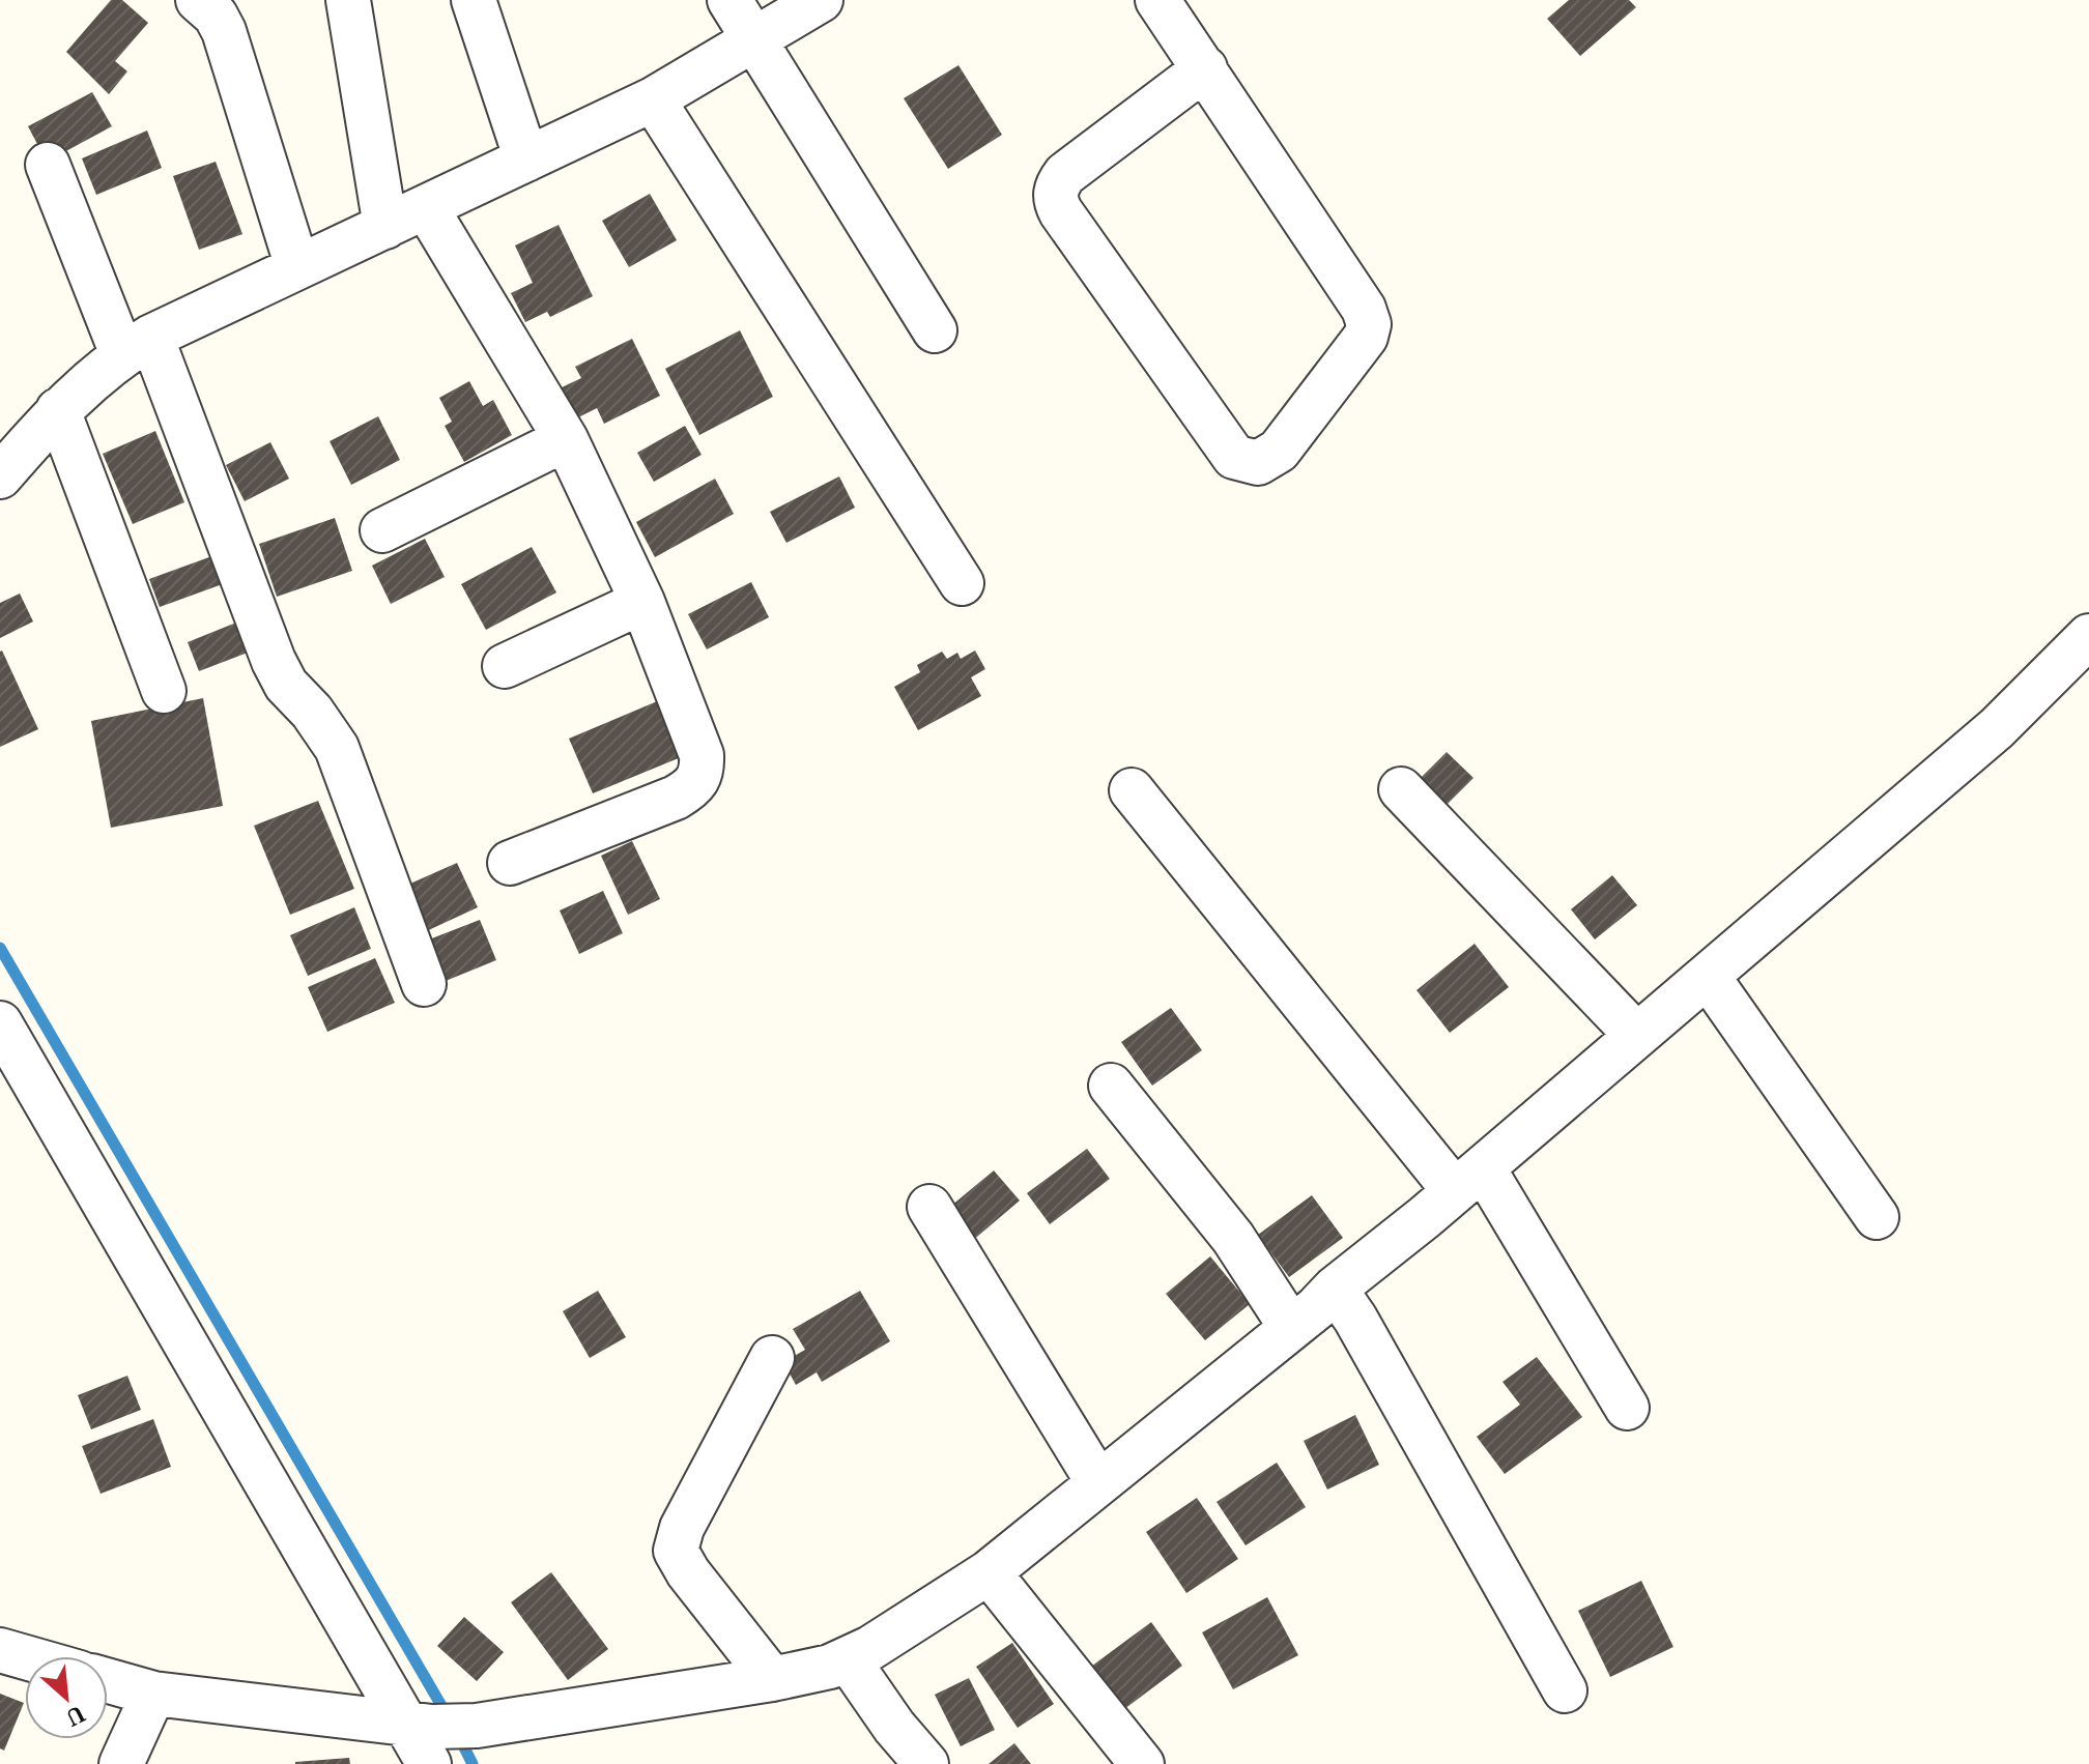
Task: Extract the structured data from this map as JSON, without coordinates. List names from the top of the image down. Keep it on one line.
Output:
{"north":"bottom right"}
